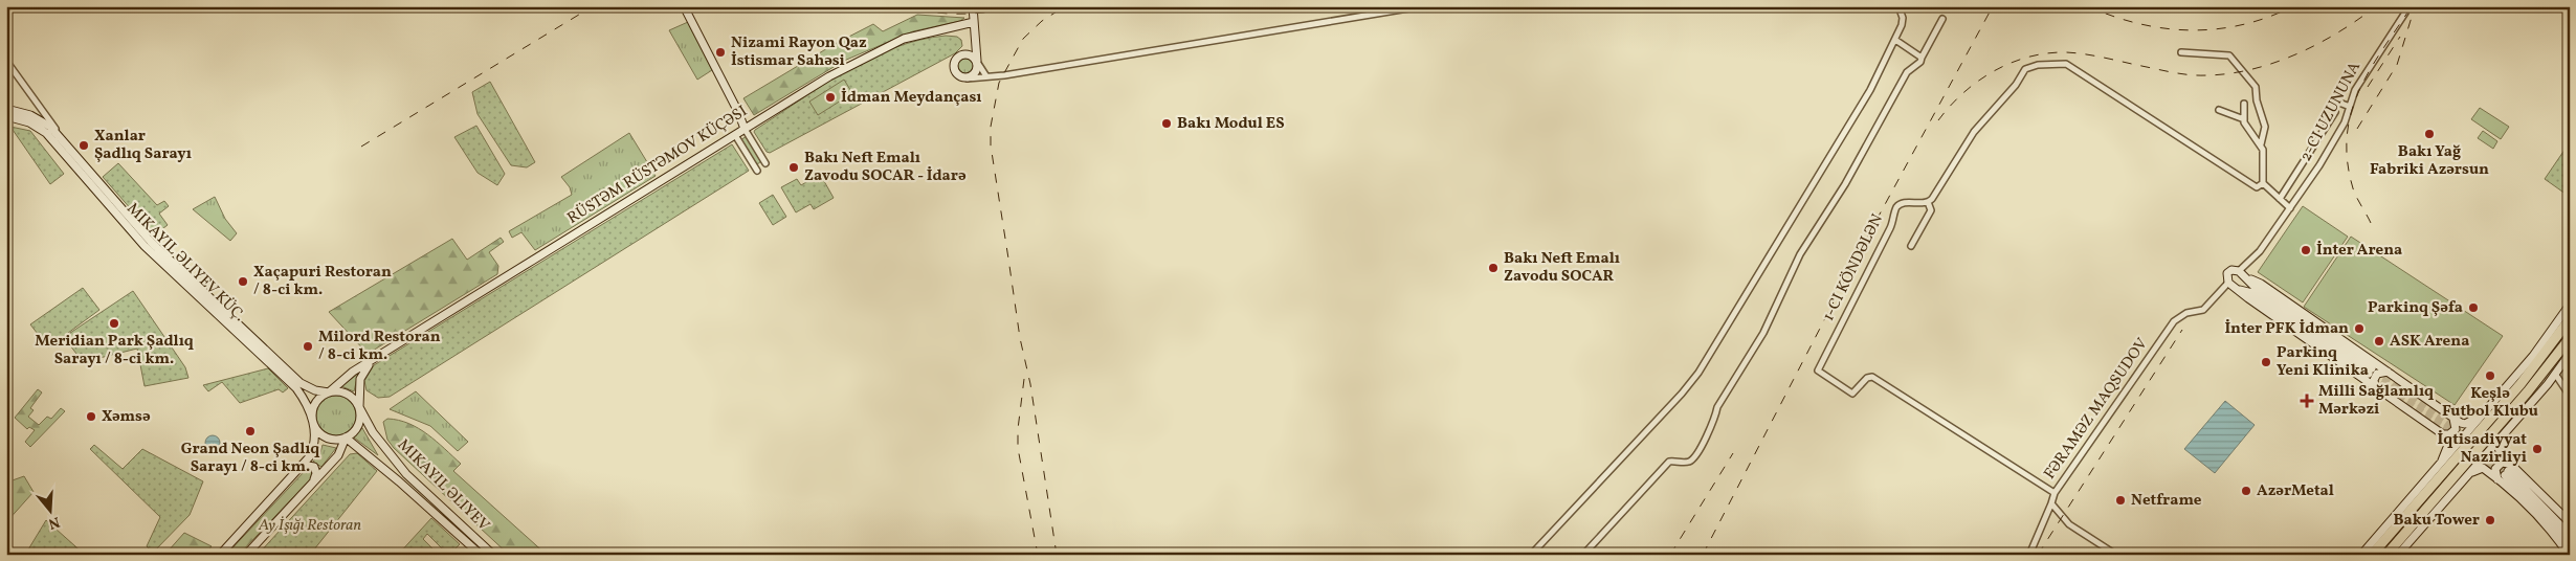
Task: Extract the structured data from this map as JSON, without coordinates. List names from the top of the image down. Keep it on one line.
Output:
{"streets":{"main road":["RÜSTƏM RÜSTƏMOV KÜÇƏSI"],"street":["2-CI UZUNUNA","1-CI KÖNDƏLƏN","FƏRAMƏZ MAQSUDOV"]},"crossings":[["1-CI KÖNDƏLƏN","FƏRAMƏZ MAQSUDOV"]],"parks":["Ay İşığı Restoran"],"places":{"other":["Nizami Rayon Qaz İstismar Sahəsi","İdman Meydançası","Bakı Modul ES","Bakı Yağ Fabriki Azərsun","Xanlar Şadlıq Sarayı","Bakı Neft Emalı Zavodu SOCAR - İdarə","İnter Arena","Bakı Neft Emalı Zavodu SOCAR","Xaçapuri Restoran / 8-ci km.","Parkinq Şəfa","Meridian Park Şadlıq Sarayı / 8-ci km.","İnter PFK İdman","ASK Arena","Milord Restoran / 8-ci km.","Parkinq Yeni Klinika","Keşlə Futbol Klubu","Xəmsə","Grand Neon Şadlıq Sarayı / 8-ci km.","İqtisadiyyat Nazirliyi","AzərMetal","Netframe","Baku Tower"],"health":["Milli Sağlamlıq Mərkəzi"]},"north":"bottom"}
